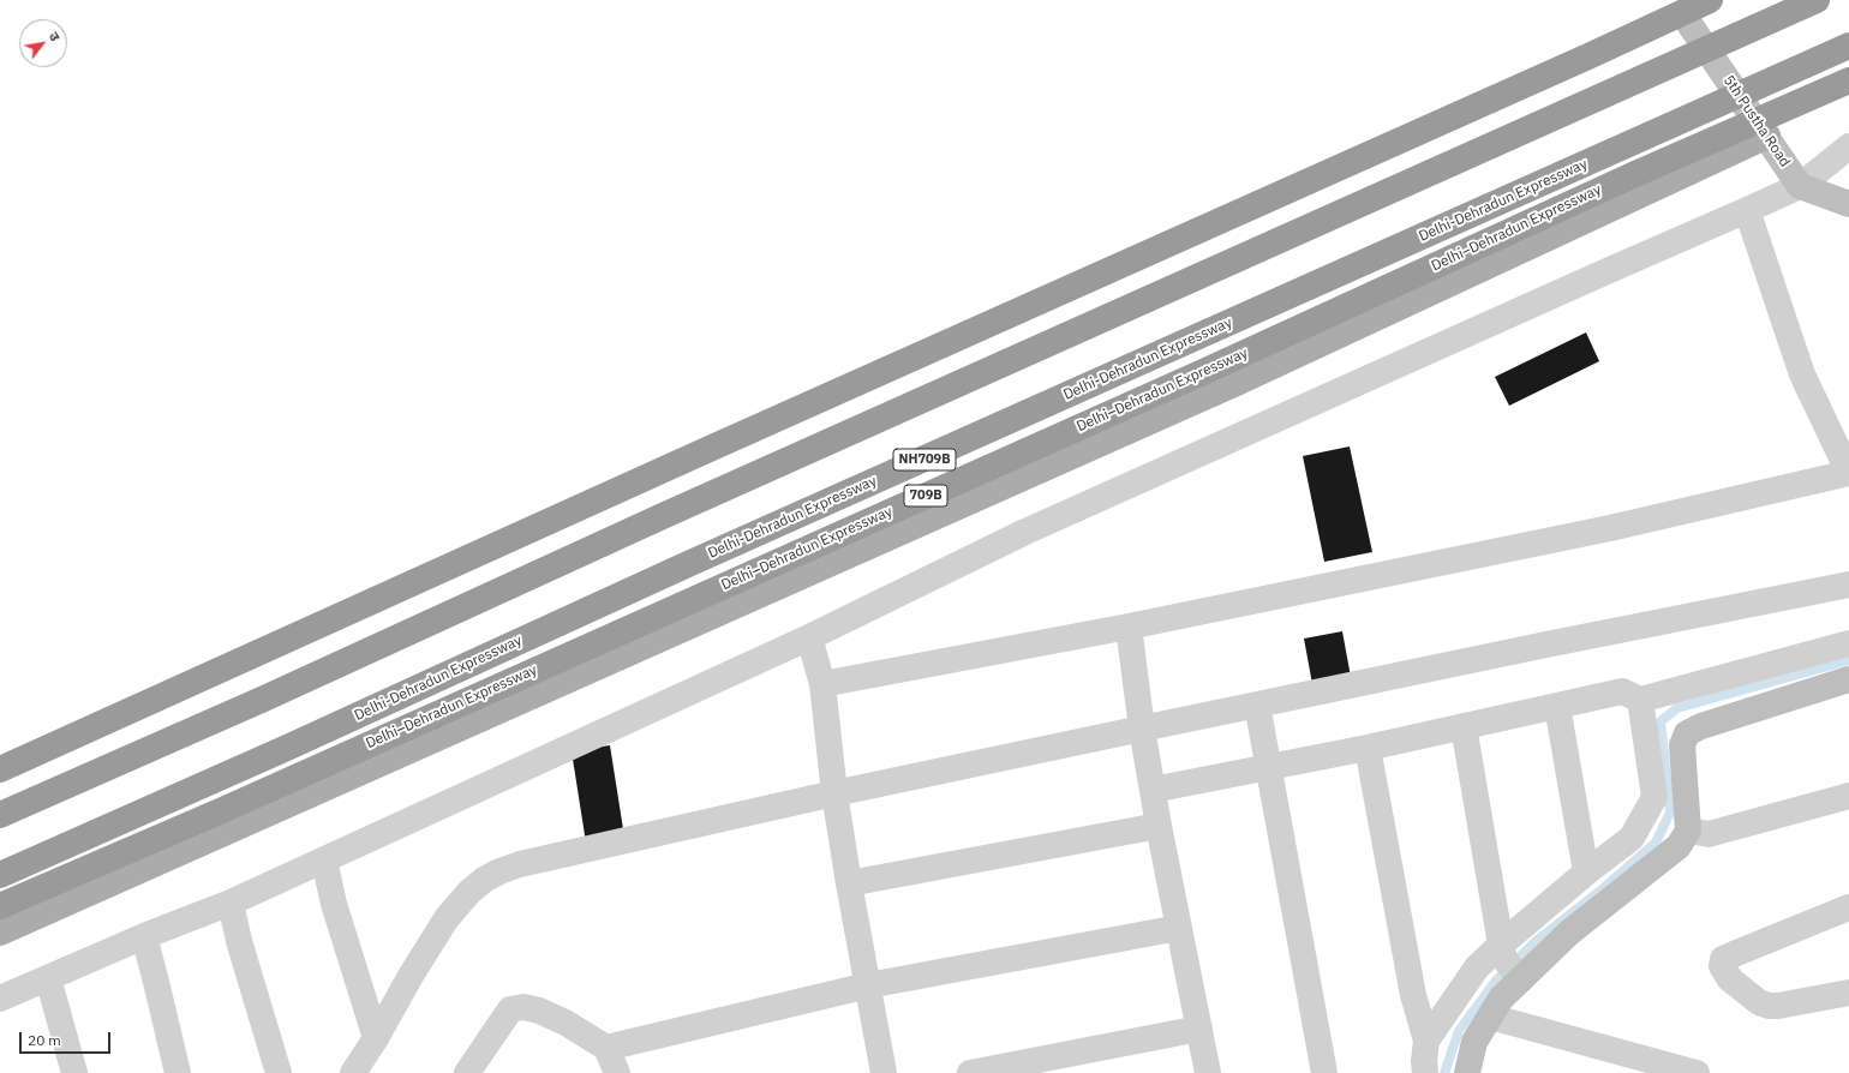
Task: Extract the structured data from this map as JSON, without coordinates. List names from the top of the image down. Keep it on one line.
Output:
{"streets":{"highway":["Delhi-Dehradun Expressway","Delhi–Dehradun Expressway","NH709B","709B"],"street":["5th Pustha Road"]},"crossings":[["5th Pustha Road","Delhi–Dehradun Expressway"]],"scale_bar":"20 m","north":"top right"}
